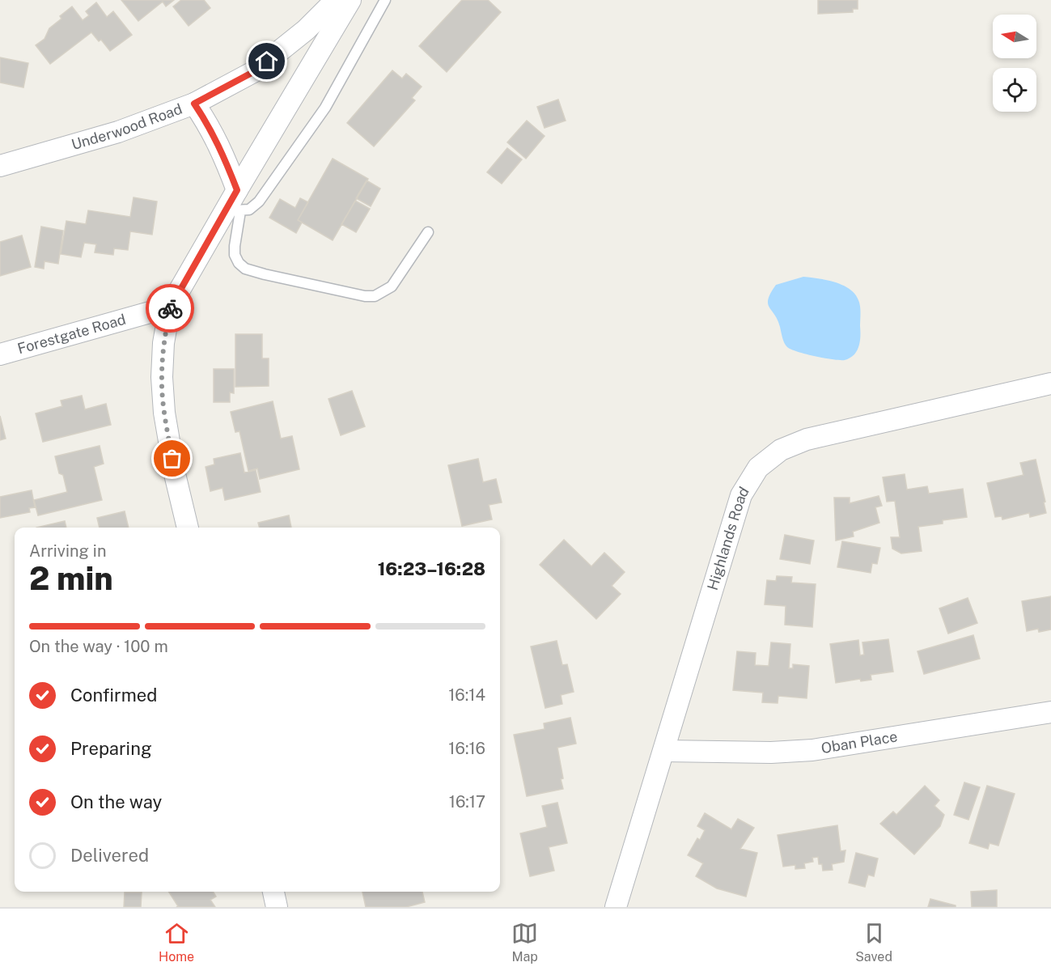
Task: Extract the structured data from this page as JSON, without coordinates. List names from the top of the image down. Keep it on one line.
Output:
{"streets":{"street":["Underwood Road","Forestgate Road","Highlands Road","Oban Place"]},"crossings":[["Highlands Road","Oban Place"]],"north":"left","page":{"heading":["2 min","Arriving in","16:23–16:28"],"bar":"On the way · 100 m","list":[["Confirmed","16:14"],["Preparing","16:16"],["On the way","16:17"],"Delivered"],"tabs":["Home","Map","Saved"]}}
